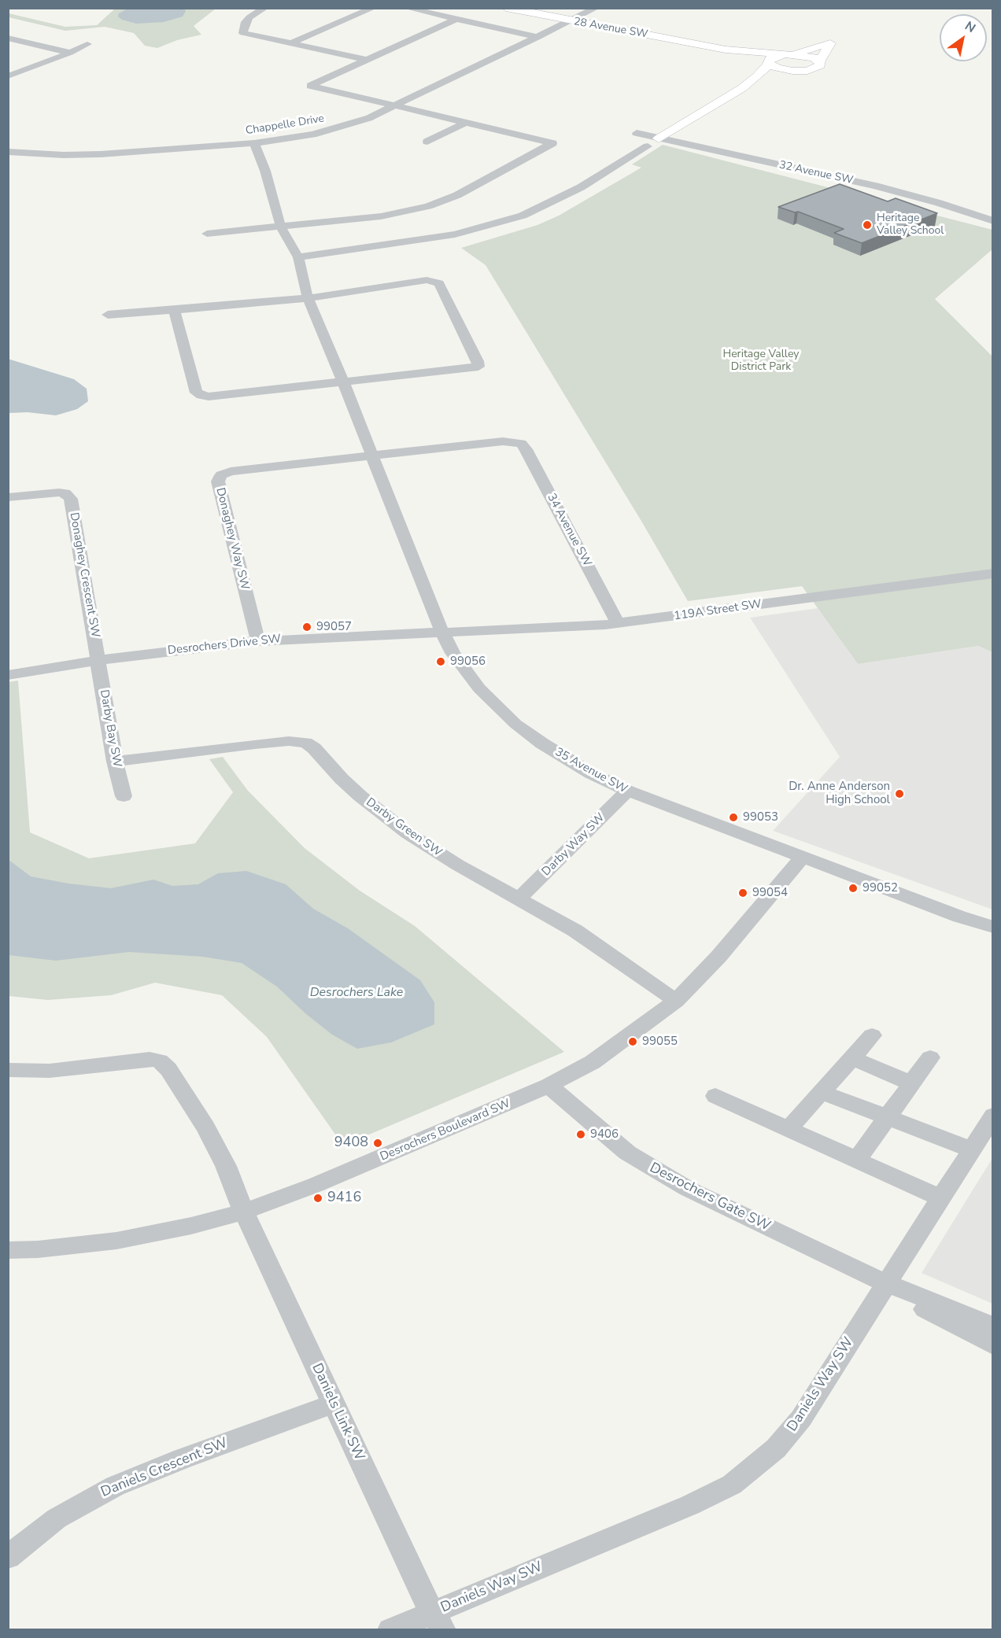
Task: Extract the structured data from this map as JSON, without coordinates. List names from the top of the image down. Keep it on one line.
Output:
{"streets":{"main road":["28 Avenue SW"],"street":["Chappelle Drive","32 Avenue SW","34 Avenue SW","Donaghey Way SW","Donaghey Crescent SW","119A Street SW","Desrochers Drive SW","Darby Bay SW","35 Avenue SW","Darby Green SW","Darby Way SW","Desrochers Boulevard SW","Desrochers Gate SW","Daniels Way SW","Daniels Link SW","Daniels Crescent SW"]},"crossings":[["28 Avenue SW","Chappelle Drive"],["Chappelle Drive","35 Avenue SW"],["34 Avenue SW","Donaghey Way SW"],["34 Avenue SW","119A Street SW"],["34 Avenue SW","35 Avenue SW"],["Donaghey Way SW","Desrochers Drive SW"],["Donaghey Way SW","35 Avenue SW"],["Donaghey Crescent SW","Desrochers Drive SW"],["Donaghey Crescent SW","Darby Bay SW"],["119A Street SW","Desrochers Drive SW"],["119A Street SW","35 Avenue SW"],["Desrochers Drive SW","Darby Bay SW"],["Desrochers Drive SW","35 Avenue SW"],["Darby Bay SW","Darby Green SW"],["35 Avenue SW","Darby Way SW"],["35 Avenue SW","Desrochers Boulevard SW"],["Darby Green SW","Darby Way SW"],["Darby Green SW","Desrochers Boulevard SW"],["Desrochers Boulevard SW","Desrochers Gate SW"],["Desrochers Boulevard SW","Daniels Link SW"],["Desrochers Gate SW","Daniels Way SW"],["Daniels Way SW","Daniels Link SW"],["Daniels Link SW","Daniels Crescent SW"]],"water":["Desrochers Lake"],"parks":["Heritage Valley District Park"],"places":["Heritage Valley School","99057","99056","Dr. Anne Anderson High School","99053","99052","99054","99055","9406","9408","9416"],"north":"top right"}
